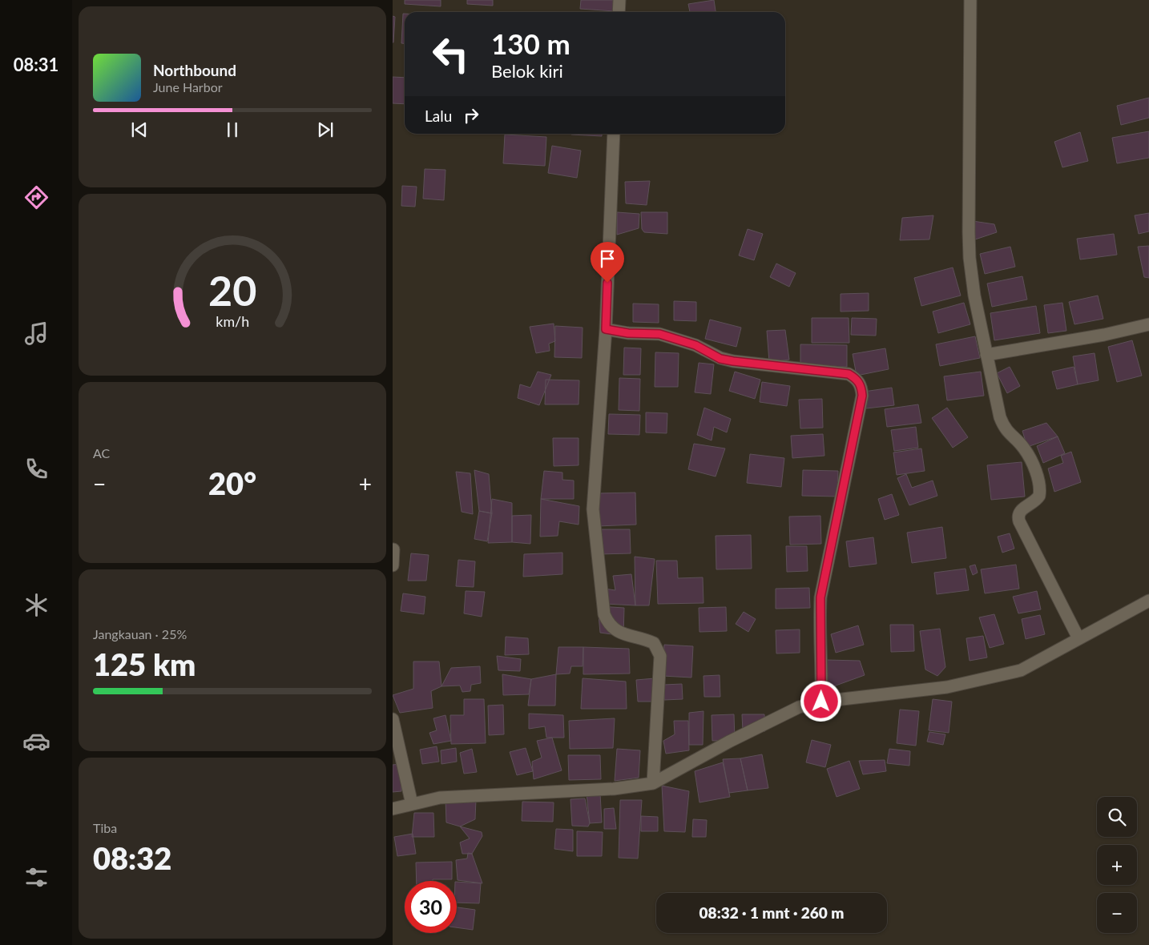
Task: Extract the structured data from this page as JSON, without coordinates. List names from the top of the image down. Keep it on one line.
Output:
{"page":{"tabs":"08:31","turn":["130 m","Belok kiri"],"song":["Northbound","June Harbor"],"then":"Lalu","tile":["AC",["Jangkauan · 25%","125 km"],["Tiba","08:32"]],"heat":["−","20°","+"],"map_buttons":["+","−"],"limit":"30","trip":"08:32 · 1 mnt · 260 m","gauge":["20","km/h"]}}
